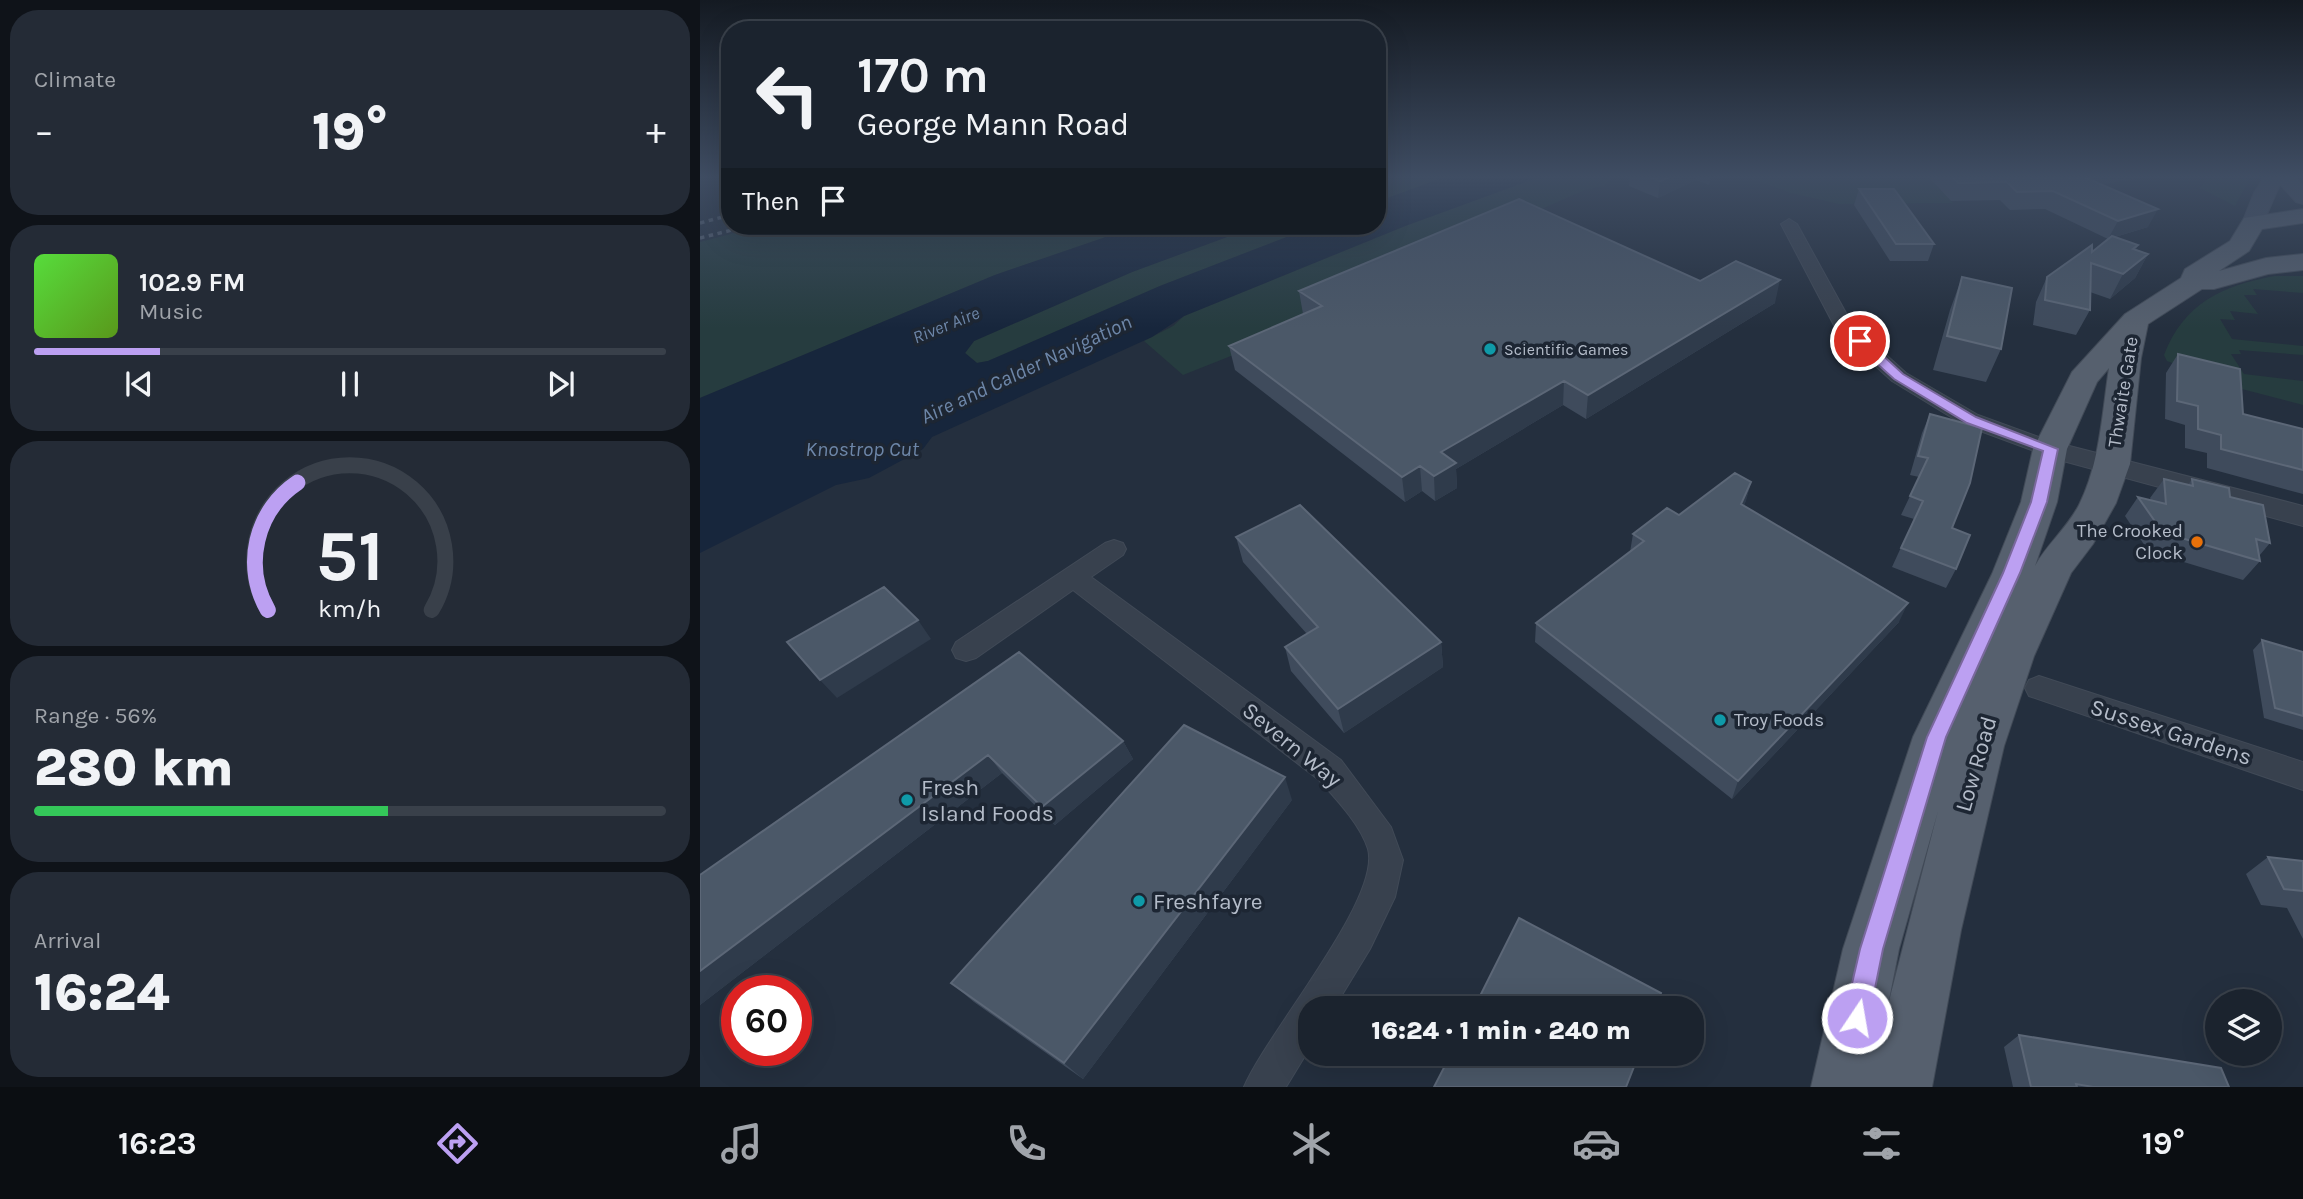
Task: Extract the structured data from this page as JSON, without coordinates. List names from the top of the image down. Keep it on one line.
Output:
{"streets":{"main road":["Thwaite Gate","Low Road"],"street":["Sussex Gardens","Severn Way"]},"crossings":[["Thwaite Gate","Low Road"]],"water":["River Aire","Aire and Calder Navigation","Knostrop Cut"],"places":["Scientific Games","The Crooked Clock","Troy Foods","Fresh Island Foods","Freshfayre"],"page":{"tile":["Climate",["Range · 56%","280 km"],["Arrival","16:24"]],"turn":["170 m","George Mann Road"],"heat":["−","19°","+"],"then":"Then","song":["102.9 FM","Music"],"limit":"60","trip":"16:24 · 1 min · 240 m","tabs":["16:23","19°"],"gauge":["51","km/h"]}}
